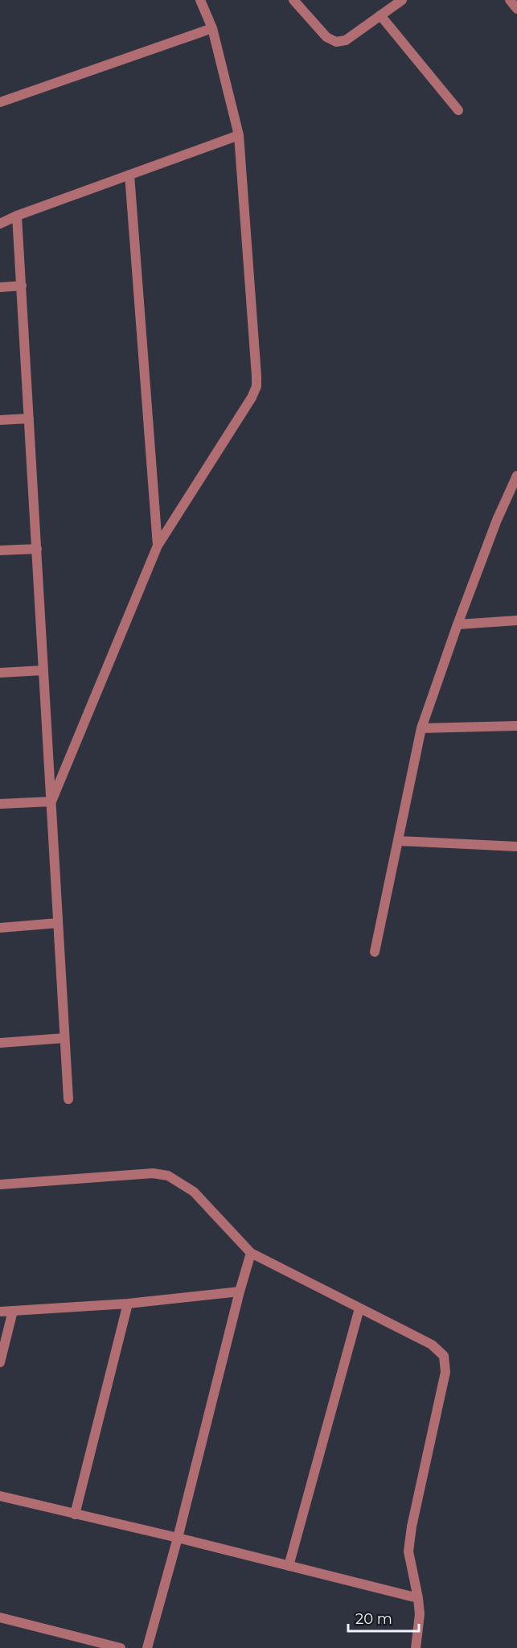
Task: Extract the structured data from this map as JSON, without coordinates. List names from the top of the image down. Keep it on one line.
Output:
{"scale_bar":"20 m"}
